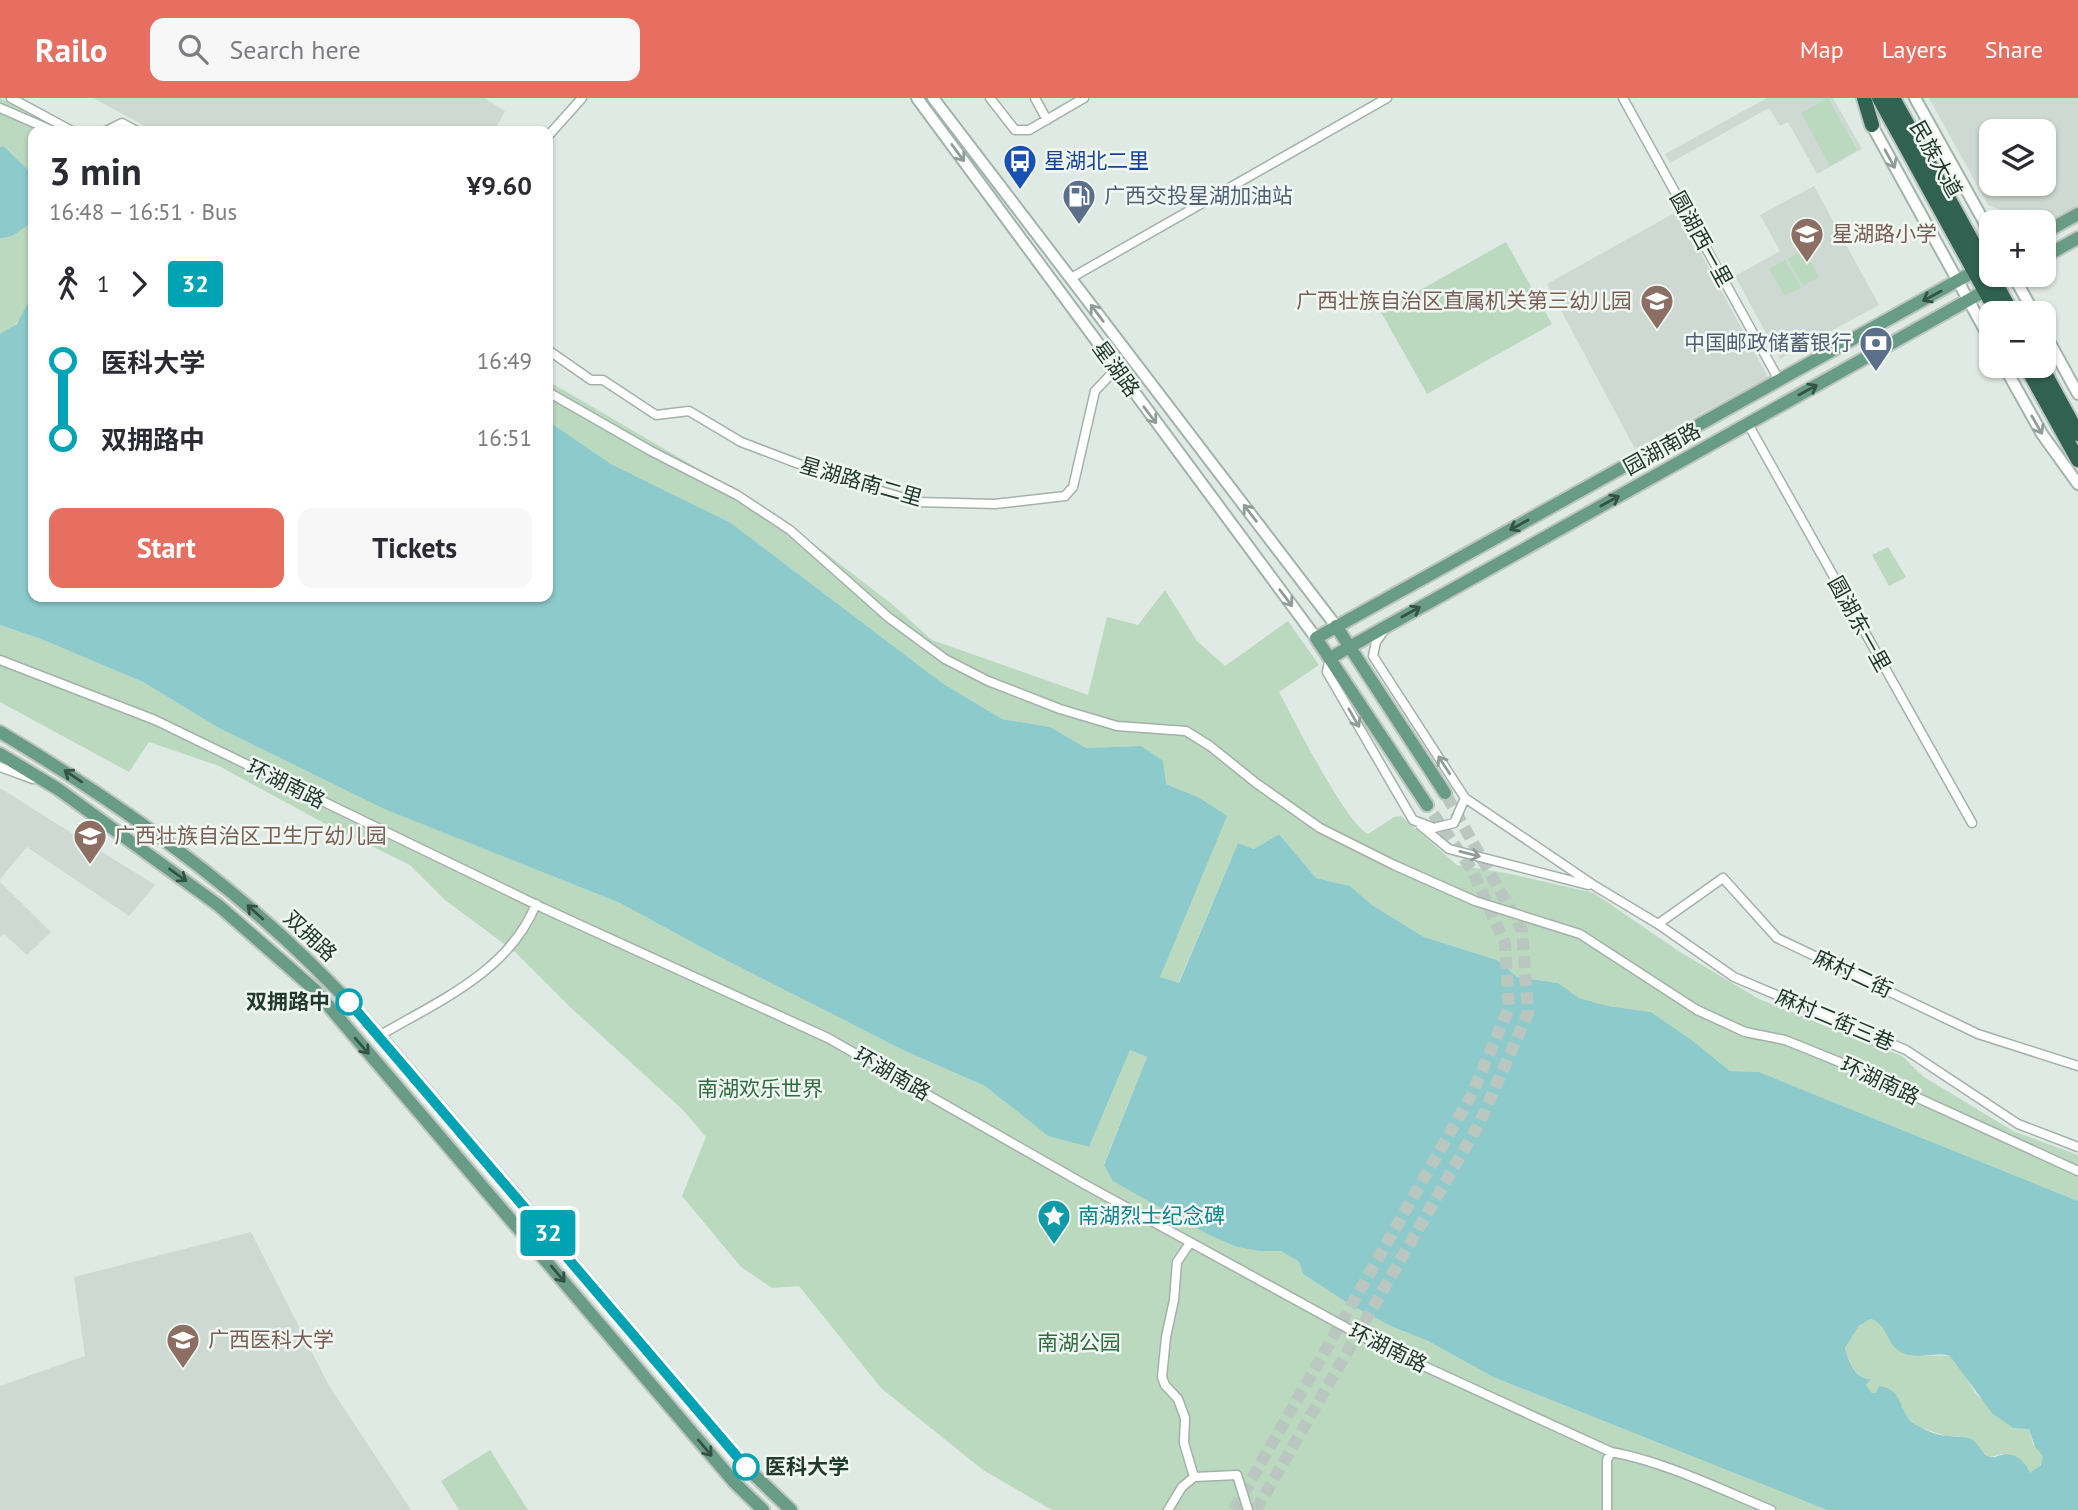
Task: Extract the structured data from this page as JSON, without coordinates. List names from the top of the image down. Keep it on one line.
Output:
{"streets":{"highway":["民族大道"],"main road":["星湖路","园湖南路","双拥路"],"street":["圆湖西一里","星湖路南二里","圆湖东一里","环湖南路","麻村二街","麻村二街三巷"]},"crossings":[["民族大道","园湖南路"],["圆湖西一里","园湖南路"],["星湖路","园湖南路"],["星湖路","星湖路南二里"],["园湖南路","圆湖东一里"],["麻村二街","麻村二街三巷"]],"parks":["南湖欢乐世界","南湖公园"],"places":{"bus stop":["星湖北二里"],"fuel station":["广西交投星湖加油站"],"school or university":["星湖路小学","广西壮族自治区直属机关第三幼儿园","广西壮族自治区卫生厅幼儿园","广西医科大学"],"bank":["中国邮政储蓄银行"],"other":["双拥路中","医科大学"],"place":["南湖烈士纪念碑"]},"lines":["bus line 32"],"page":{"header":"Railo","search":"Search here","nav":["Map","Layers","Share"],"on_map":"32","map_buttons":["+","−"],"heading":["3 min","16:48 – 16:51 · Bus","¥9.60"],"legs":["1","32"],"list":[{"name":"医科大学","value":"16:49"},{"name":"双拥路中","value":"16:51"}],"buttons":["Start","Tickets"]}}
